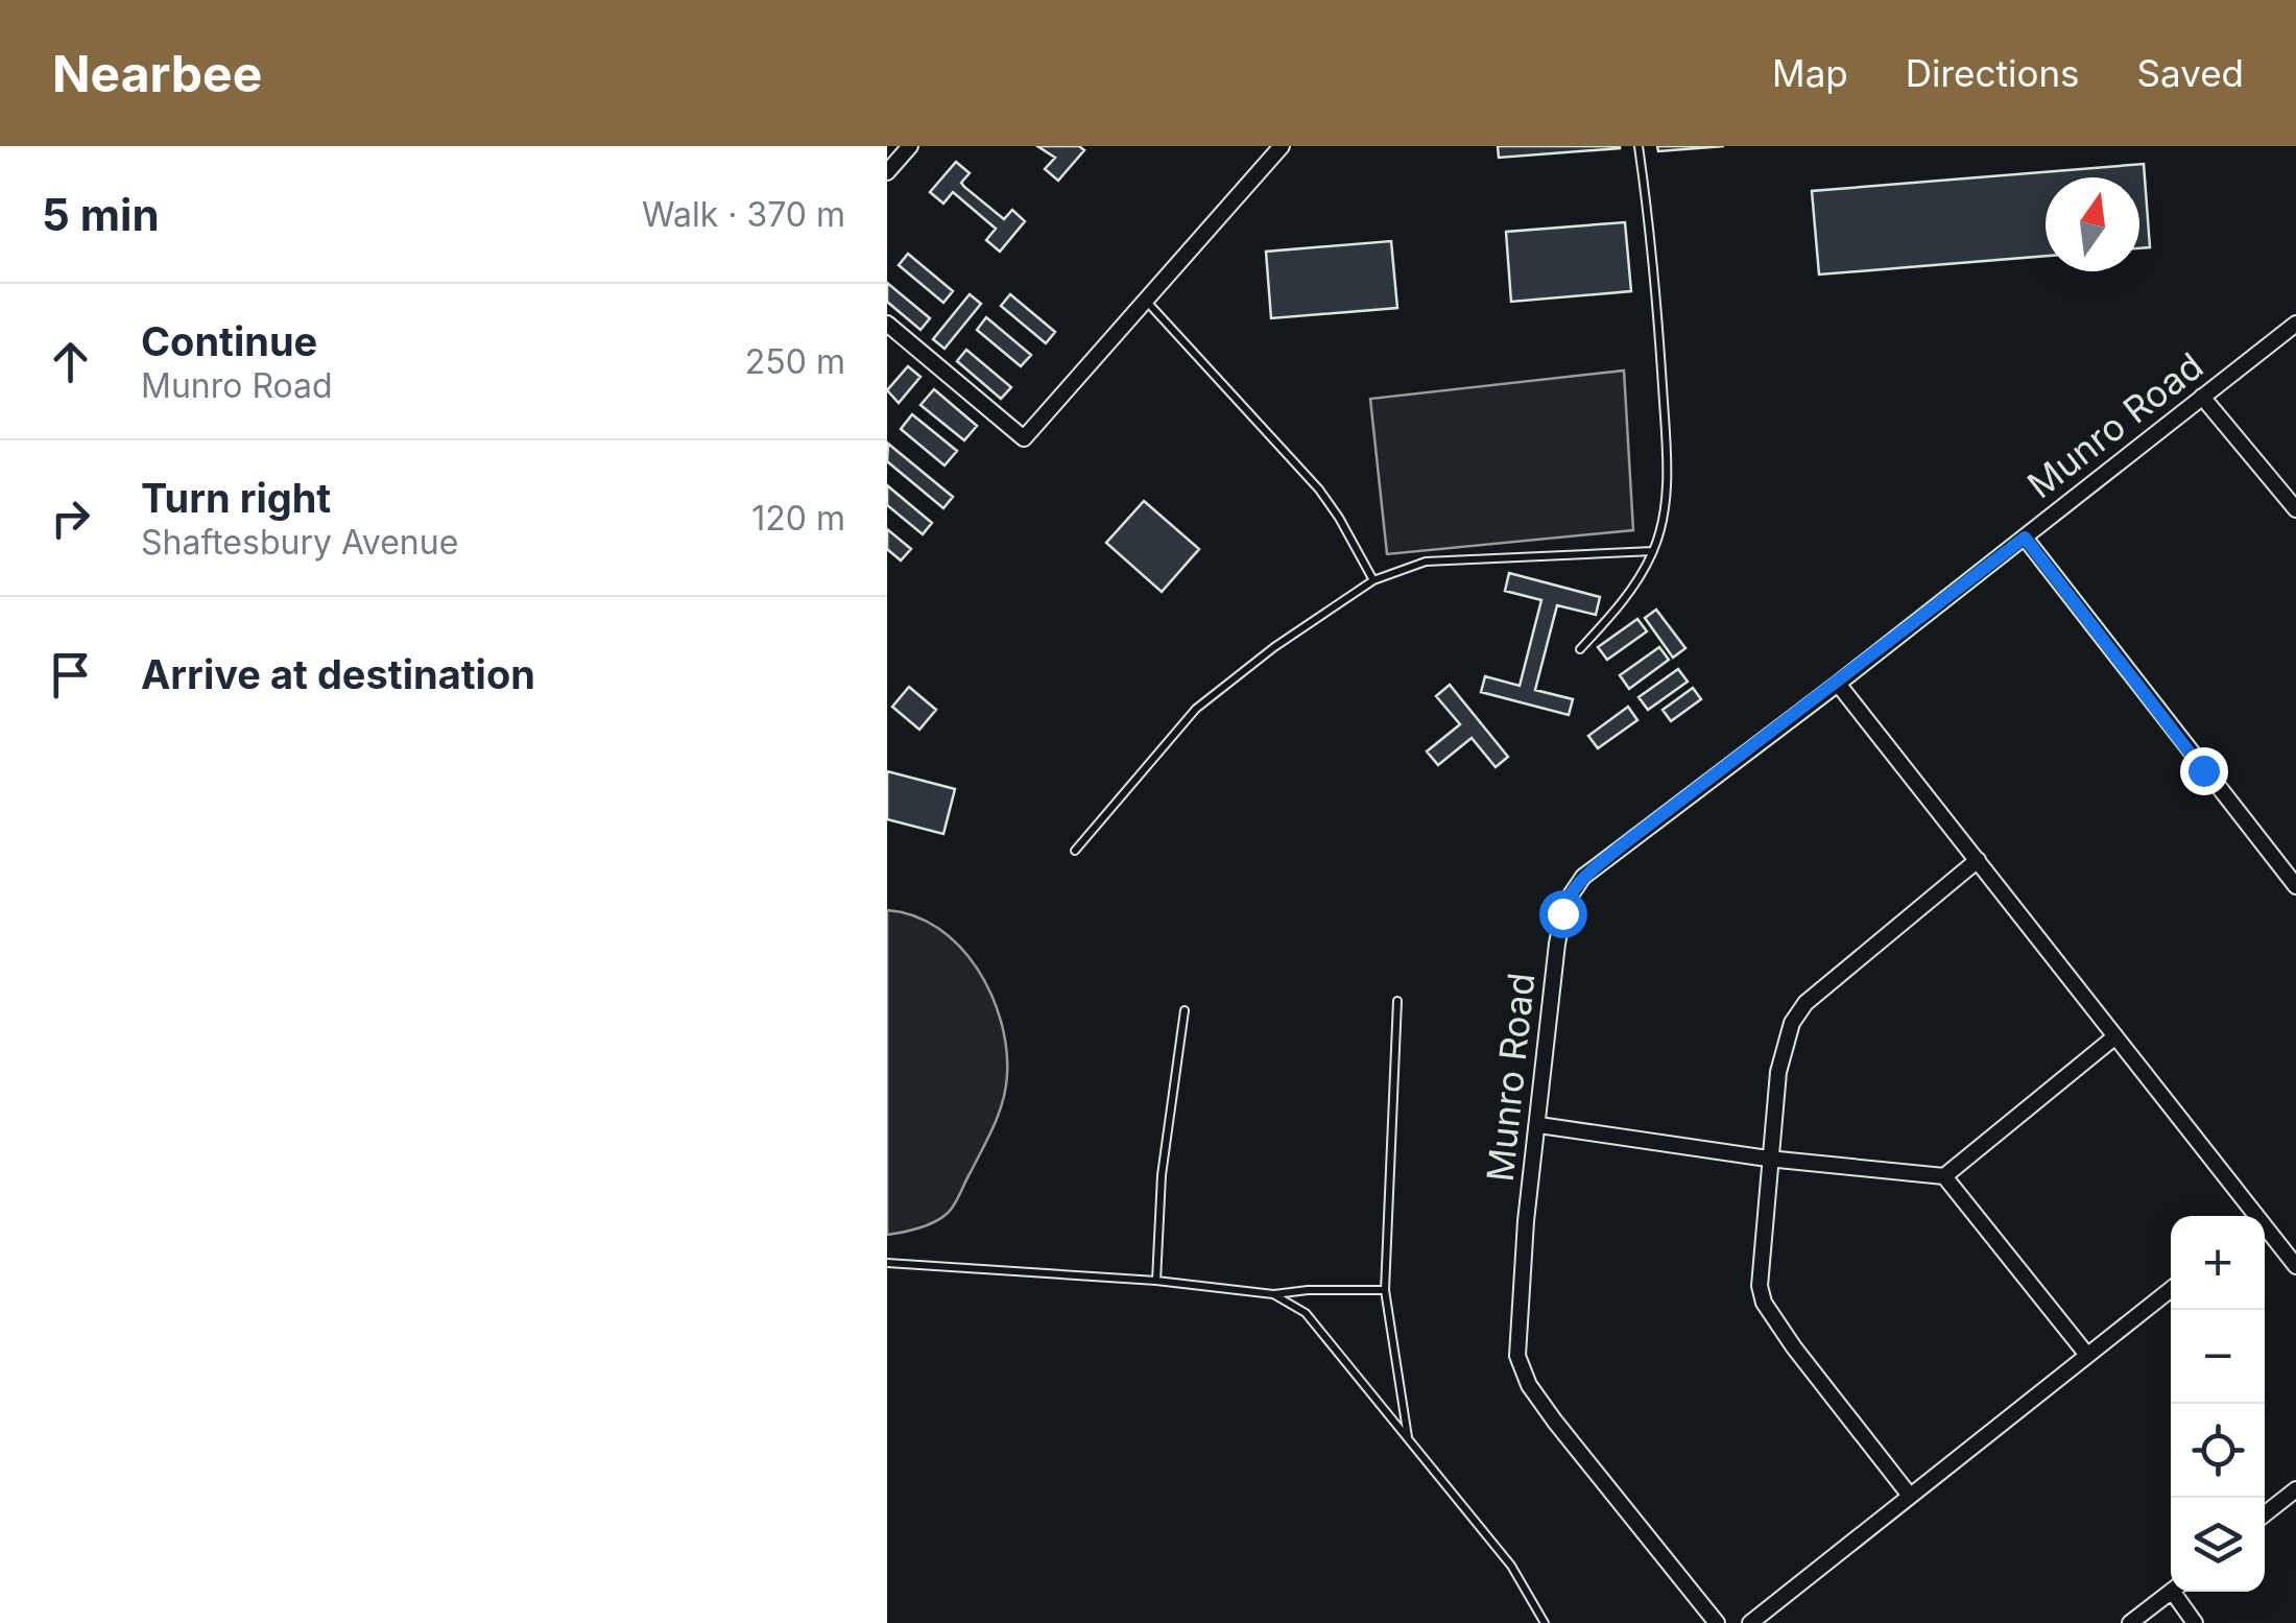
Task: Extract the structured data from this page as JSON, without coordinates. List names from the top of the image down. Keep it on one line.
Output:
{"streets":{"street":["Munro Road"]},"north":"top","page":{"header":"Nearbee","nav":["Map","Directions","Saved"],"heading":["5 min","Walk · 370 m"],"list":[["Continue","Munro Road","250 m"],["Turn right","Shaftesbury Avenue","120 m"],"Arrive at destination"],"map_buttons":["+","−"]}}
